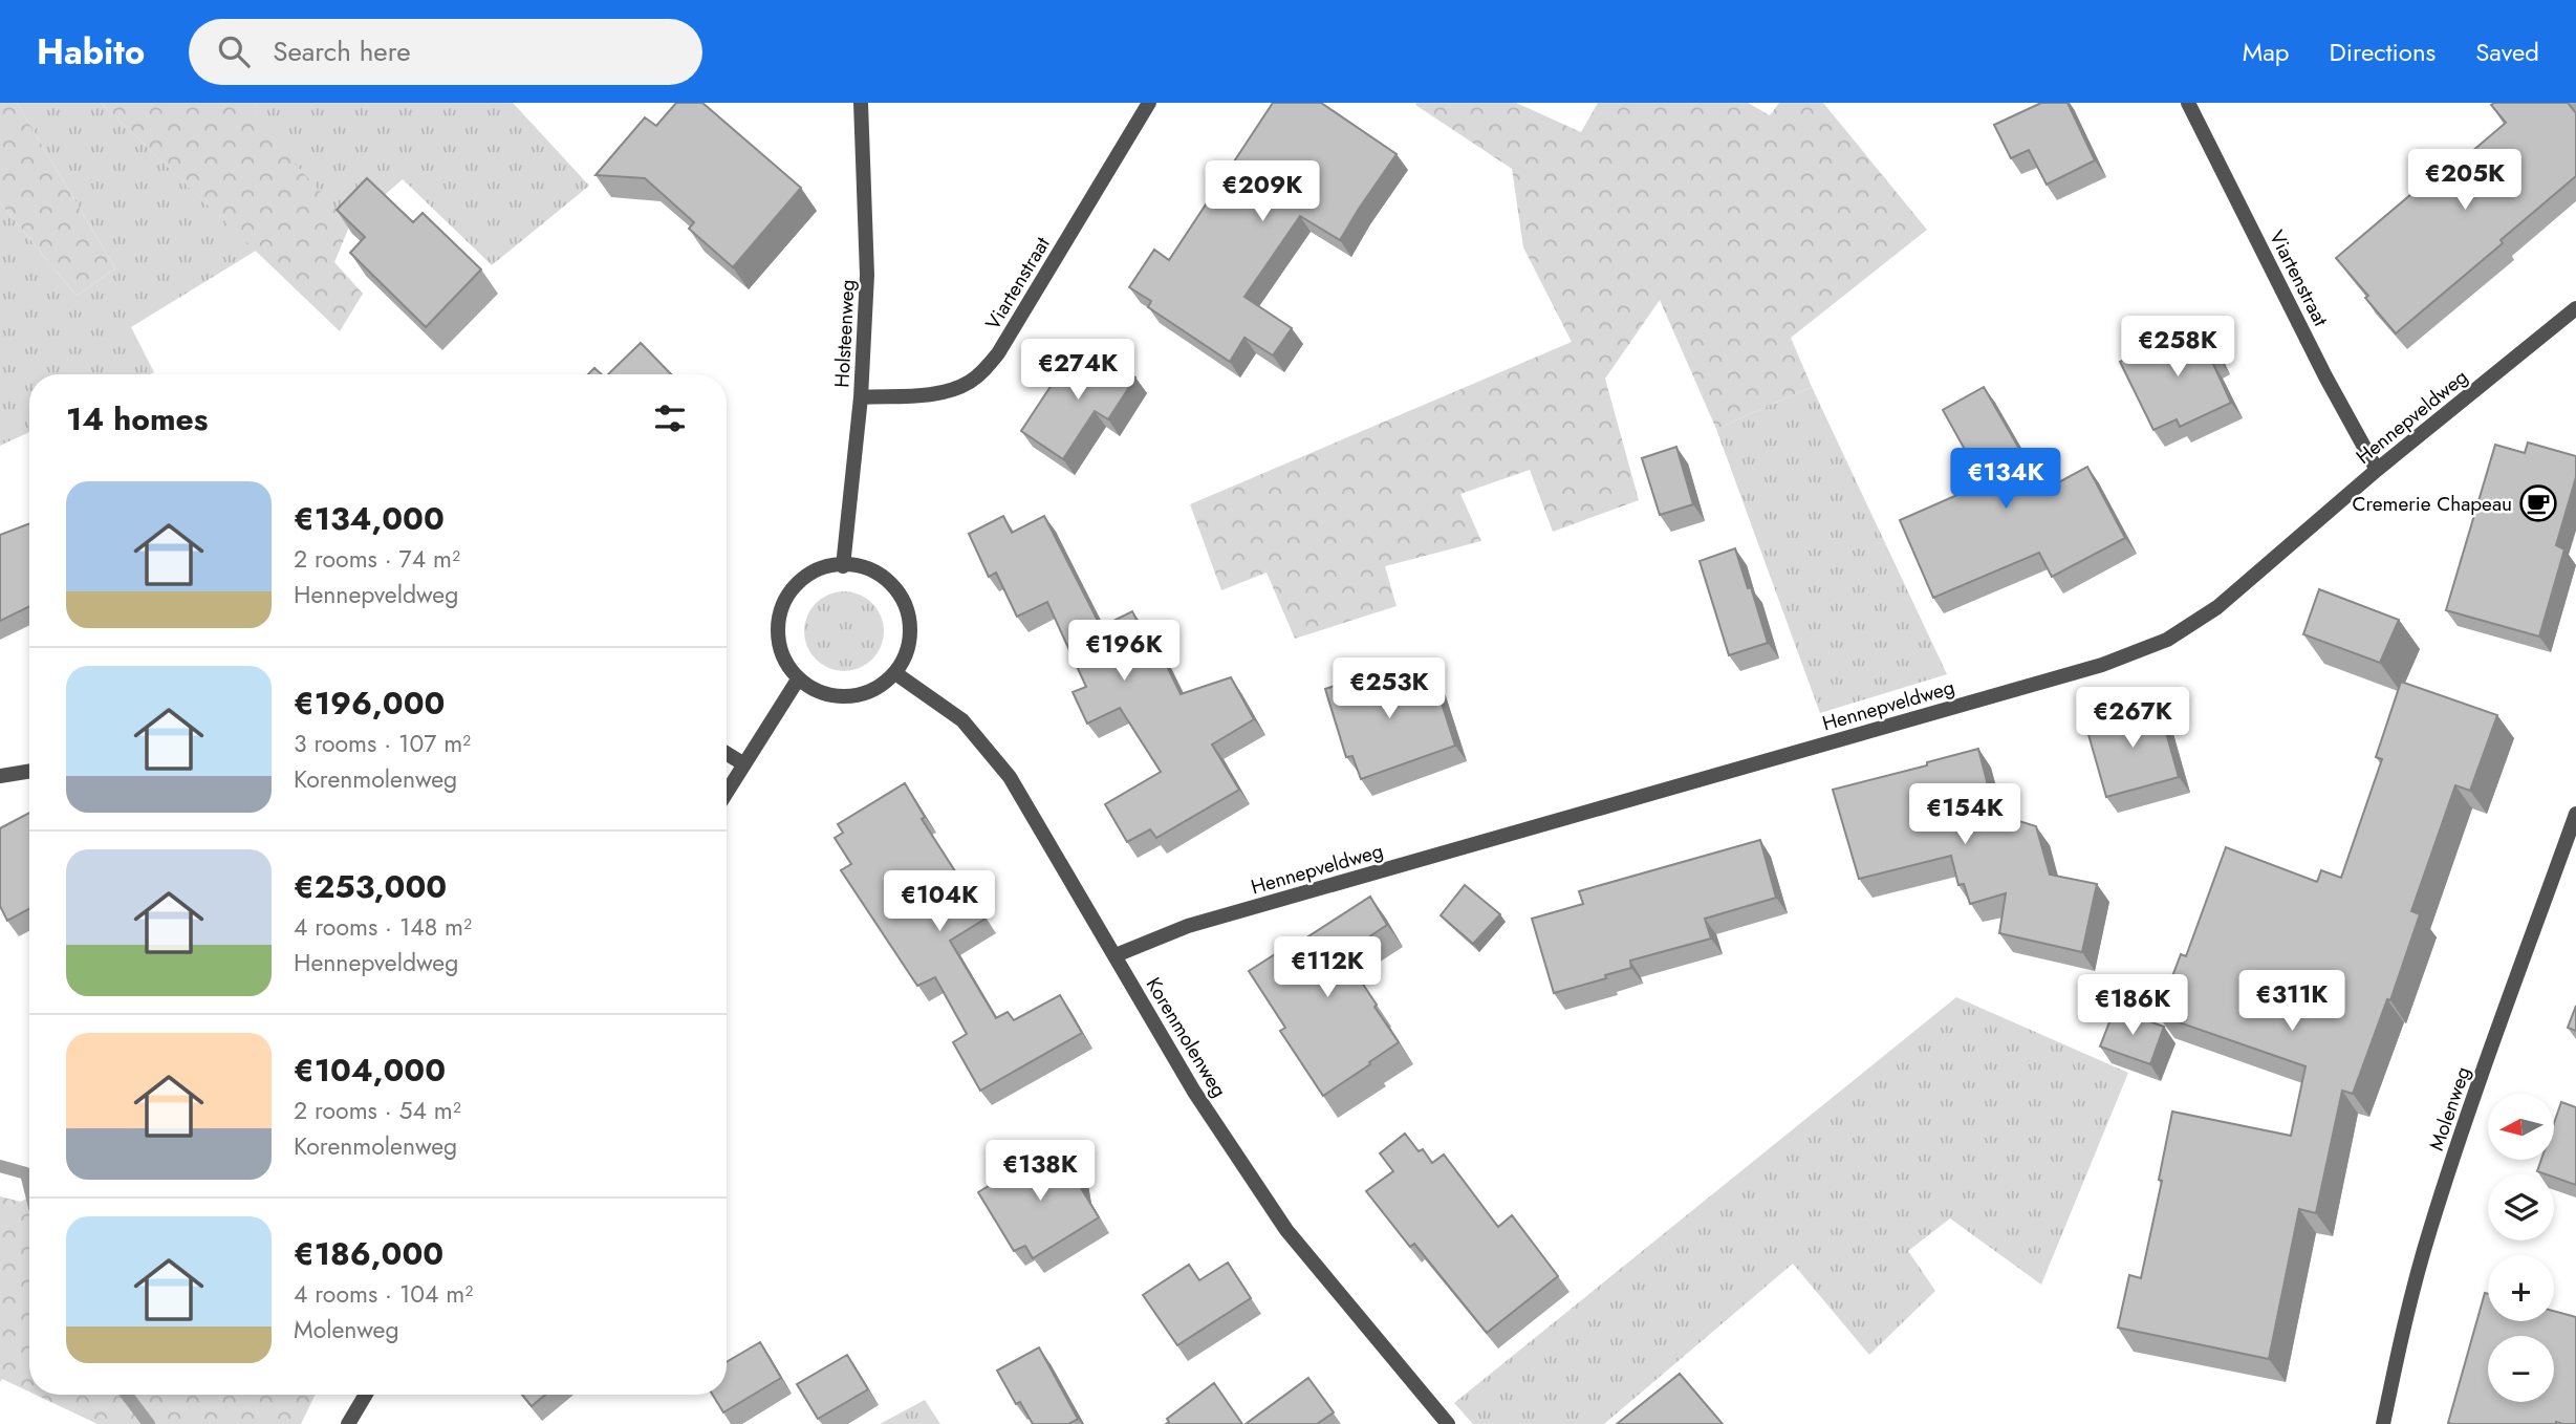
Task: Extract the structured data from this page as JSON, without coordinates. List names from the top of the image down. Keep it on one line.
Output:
{"streets":{"street":["Viartenstraat","Holsteenweg","Hennepveldweg","Korenmolenweg","Molenweg"]},"crossings":[["Viartenstraat","Holsteenweg"],["Viartenstraat","Hennepveldweg"],["Holsteenweg","Korenmolenweg"],["Hennepveldweg","Korenmolenweg"]],"places":{"cafe":["Cremerie Chapeau"]},"north":"left","page":{"header":"Habito","search":"Search here","nav":["Map","Directions","Saved"],"price":["€205K","€209K","€258K","€274K","€134K","€196K","€253K","€267K","€154K","€104K","€112K","€311K","€186K","€138K"],"heading":"14 homes","list":[{"name":"€134,000","note":"2 rooms · 74 m² · Hennepveldweg"},{"name":"€196,000","note":"3 rooms · 107 m² · Korenmolenweg"},{"name":"€253,000","note":"4 rooms · 148 m² · Hennepveldweg"},{"name":"€104,000","note":"2 rooms · 54 m² · Korenmolenweg"},{"name":"€186,000","note":"4 rooms · 104 m² · Molenweg"}],"map_buttons":["+","−"]}}
